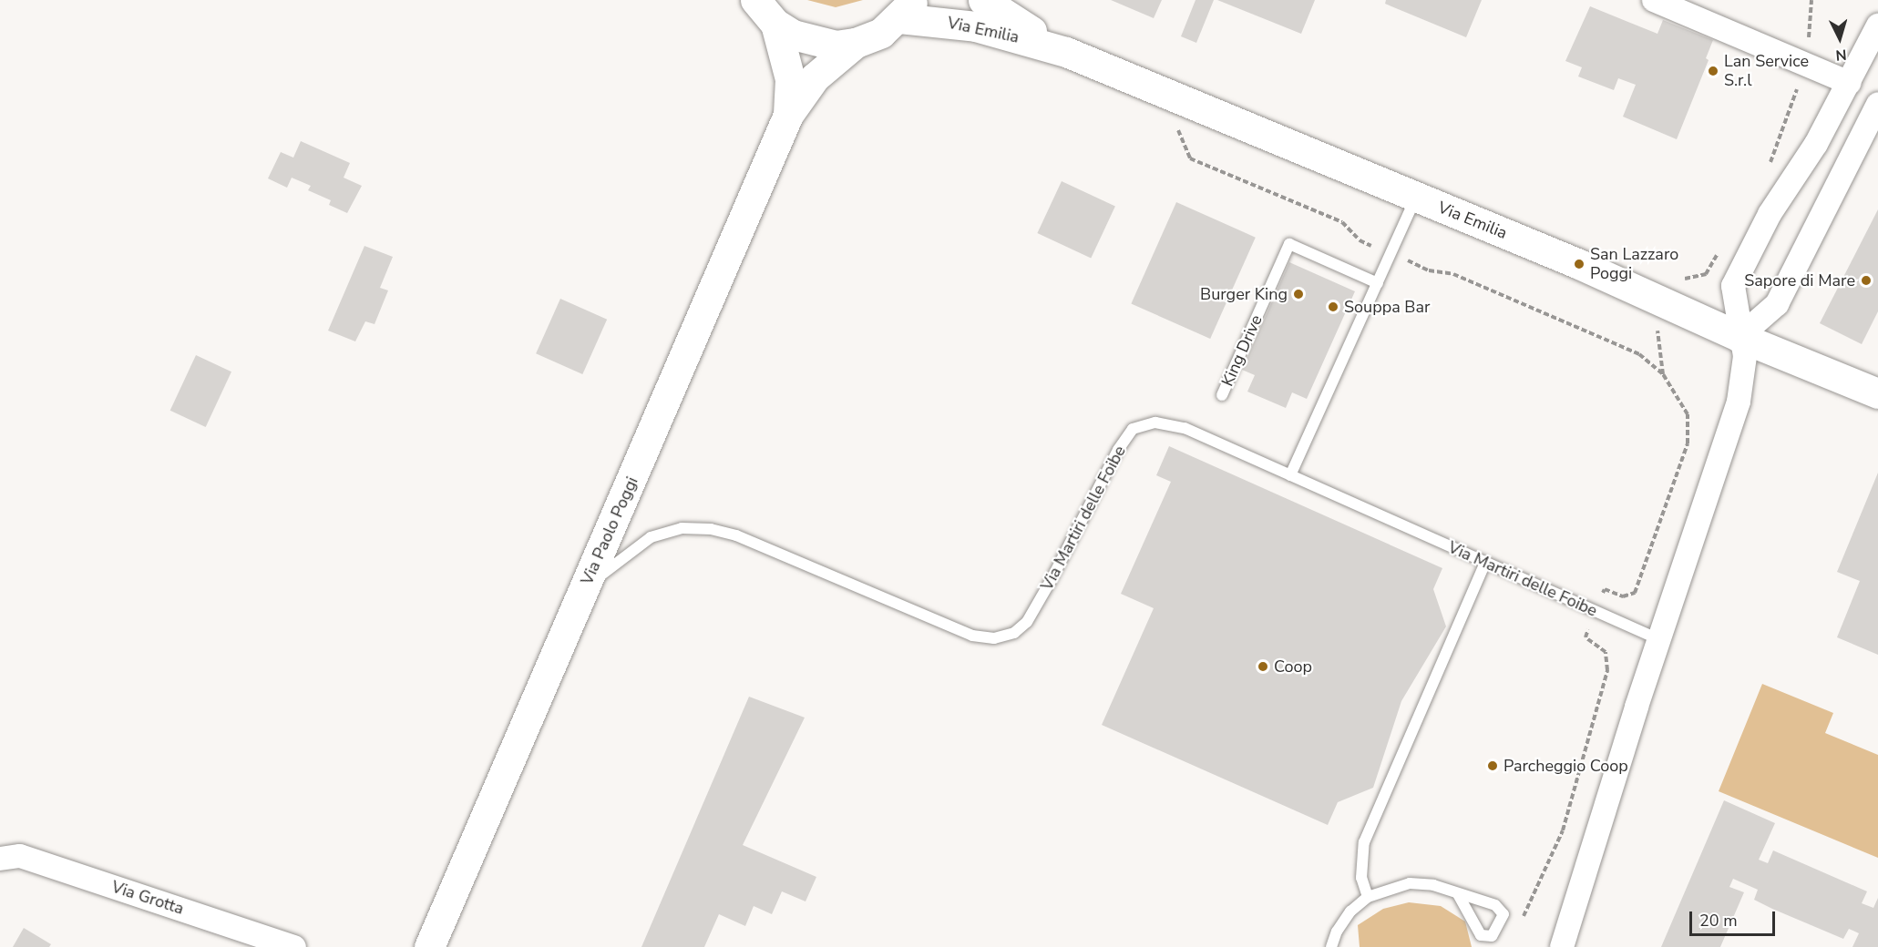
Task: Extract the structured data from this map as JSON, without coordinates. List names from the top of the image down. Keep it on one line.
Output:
{"streets":{"main road":["Via Emilia","Via Paolo Poggi"],"street":["Via Grotta"],"lane":["King Drive","Via Martiri delle Foibe"]},"crossings":[["Via Martiri delle Foibe","Via Paolo Poggi"]],"places":["Lan Service S.r.l","San Lazzaro Poggi","Sapore di Mare","Burger King","Souppa Bar","Coop","Parcheggio Coop"],"scale_bar":"20 m","north":"bottom"}
